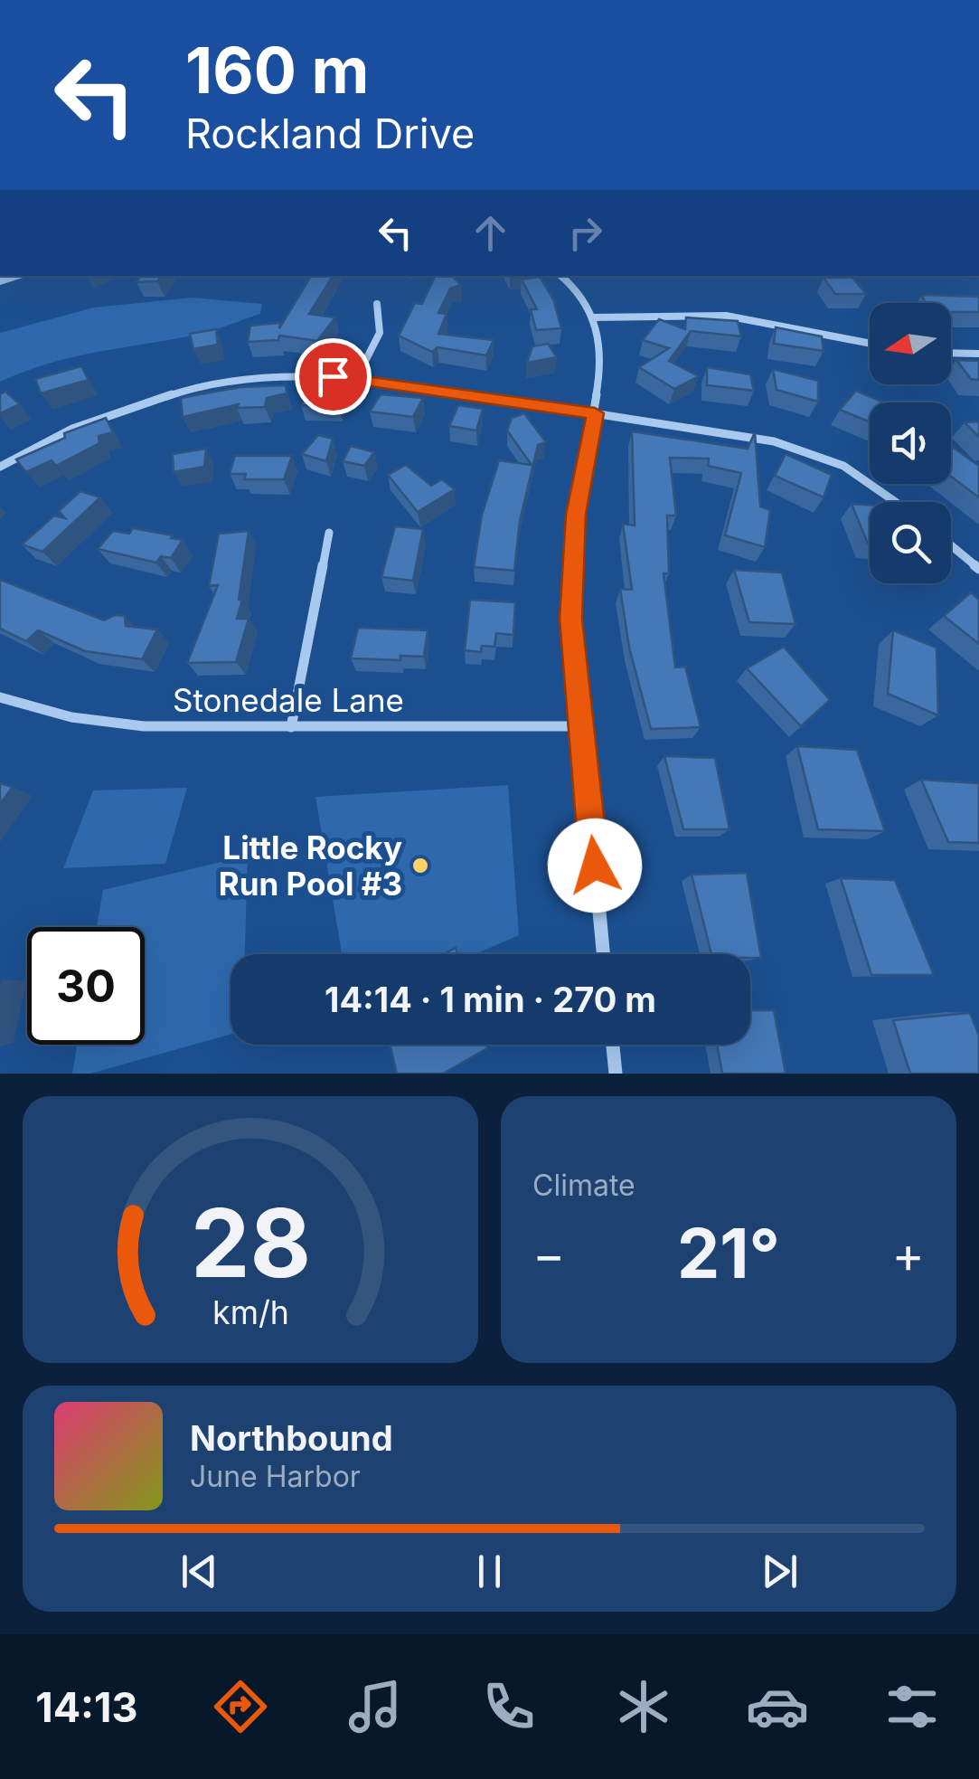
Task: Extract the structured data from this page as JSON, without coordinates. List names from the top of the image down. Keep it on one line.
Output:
{"streets":{"street":["Stonedale Lane"]},"places":["Little Rocky Run Pool #3"],"north":"left","page":{"turn":["160 m","Rockland Drive"],"limit":"30","trip":"14:14 · 1 min · 270 m","tile":"Climate","heat":["−","21°","+"],"song":["Northbound","June Harbor"],"tabs":"14:13","gauge":["28","km/h"]}}
